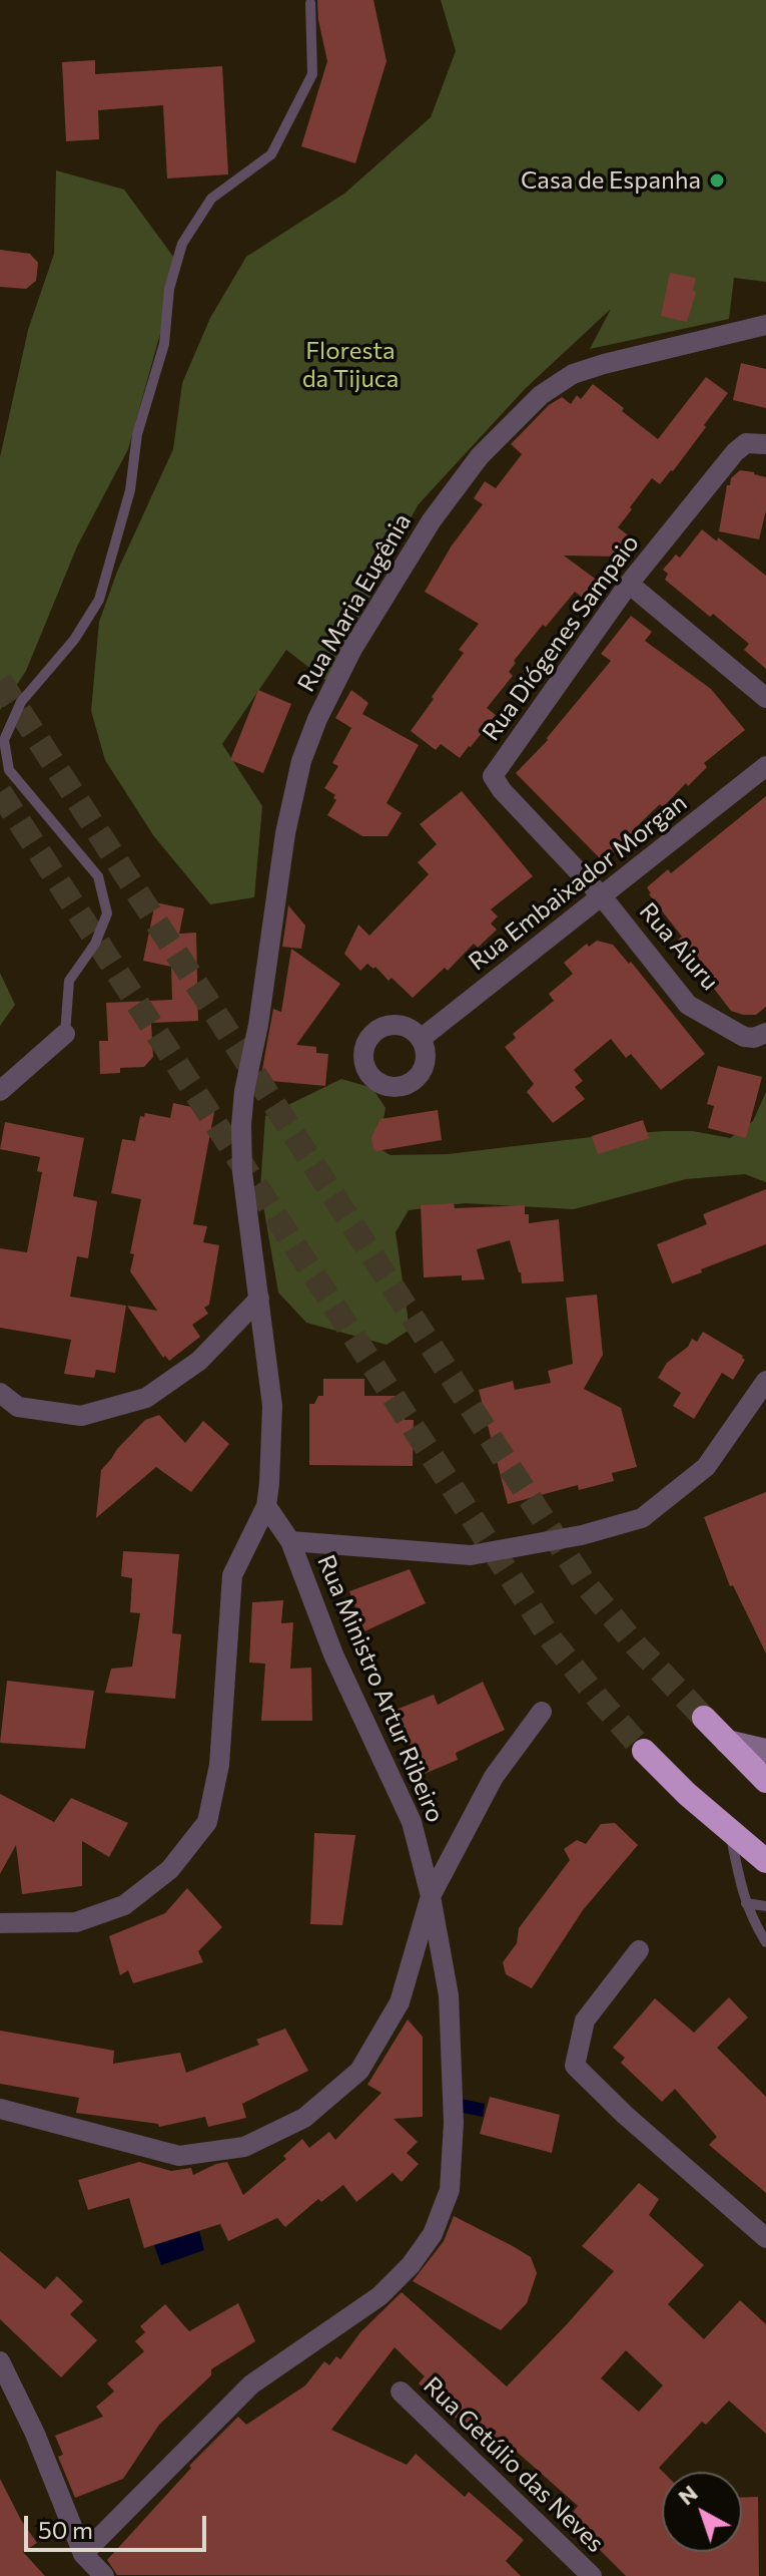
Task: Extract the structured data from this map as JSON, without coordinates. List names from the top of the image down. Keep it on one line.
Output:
{"streets":{"street":["Rua Maria Eugênia","Rua Diógenes Sampaio","Rua Embaixador Morgan","Rua Aiuru","Rua Ministro Artur Ribeiro","Rua Getúlio das Neves"]},"crossings":[["Rua Maria Eugênia","Rua Ministro Artur Ribeiro"],["Rua Diógenes Sampaio","Rua Embaixador Morgan"],["Rua Diógenes Sampaio","Rua Aiuru"],["Rua Embaixador Morgan","Rua Aiuru"]],"parks":["Floresta da Tijuca"],"places":["Casa de Espanha"],"scale_bar":"50 m","north":"top left"}
